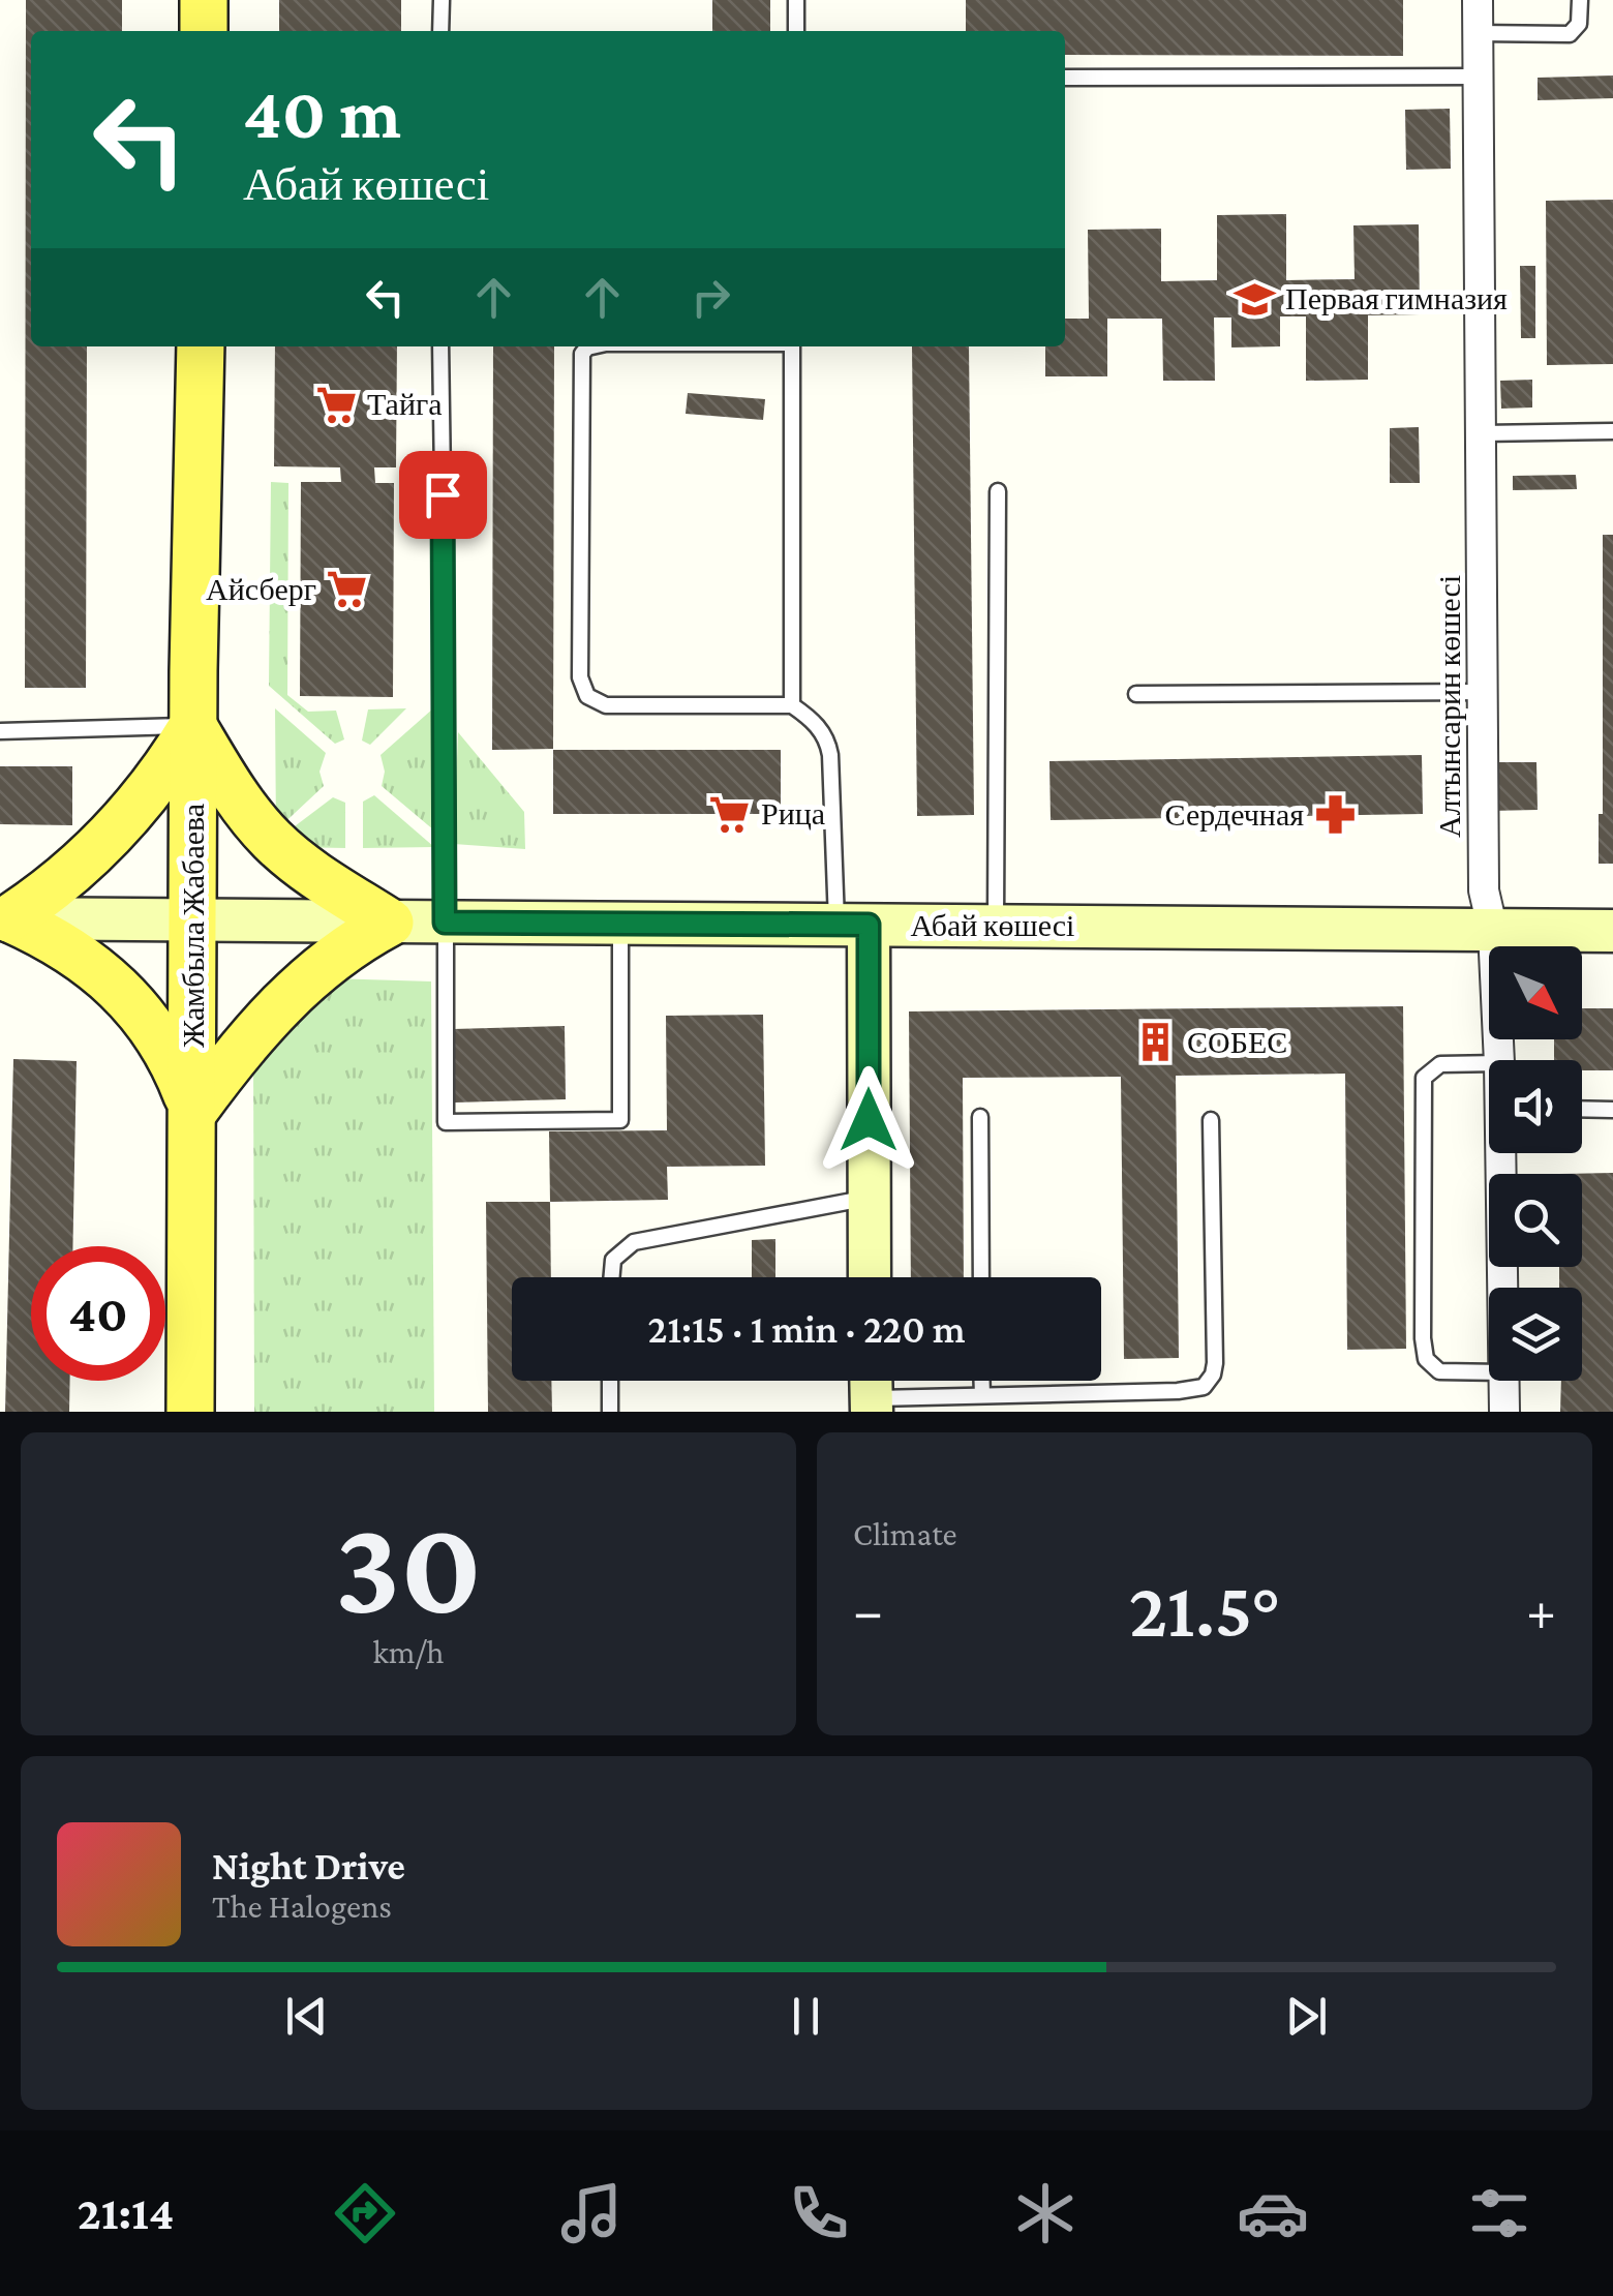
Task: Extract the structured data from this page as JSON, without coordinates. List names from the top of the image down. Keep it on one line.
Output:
{"streets":{"main road":["Жамбыла Жабаева"],"street":["Алтынсарин көшесі","Абай көшесі"]},"crossings":[["Алтынсарин көшесі","Абай көшесі"],["Жамбыла Жабаева","Абай көшесі"]],"places":{"school or university":["Первая гимназия"],"supermarket":["Тайга","Айсберг","Рица"],"pharmacy":["Сердечная"],"building":["СОБЕС"]},"north":"bottom right","page":{"turn":["40 m","Абай көшесі"],"limit":"40","trip":"21:15 · 1 min · 220 m","tile":[["30","km/h"],"Climate"],"heat":["−","21.5°","+"],"song":["Night Drive","The Halogens"],"tabs":"21:14"}}
